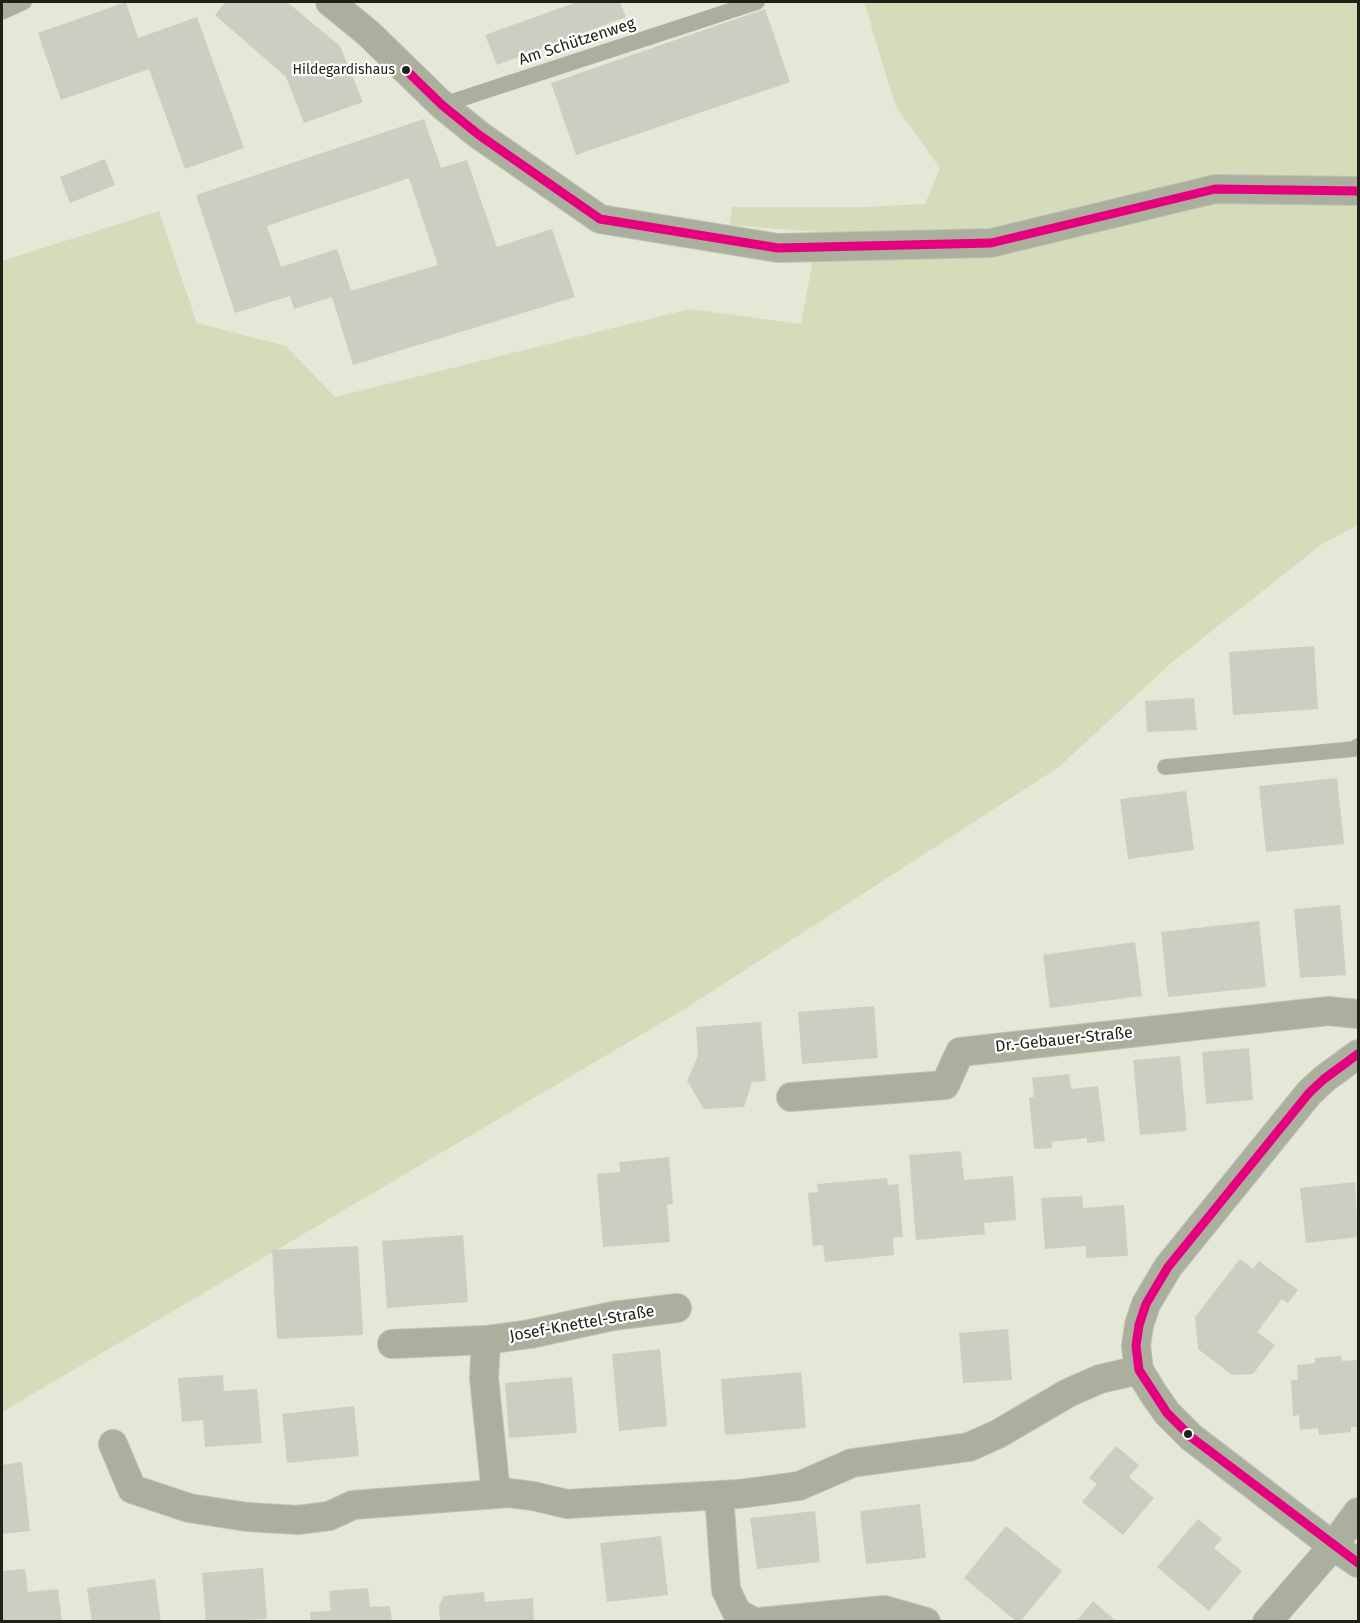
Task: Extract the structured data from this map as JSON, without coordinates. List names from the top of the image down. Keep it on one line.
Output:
{"streets":{"street":["Dr.-Gebauer-Straße","Josef-Knettel-Straße"],"lane":["Am Schützenweg"]},"places":["Hildegardishaus"]}
